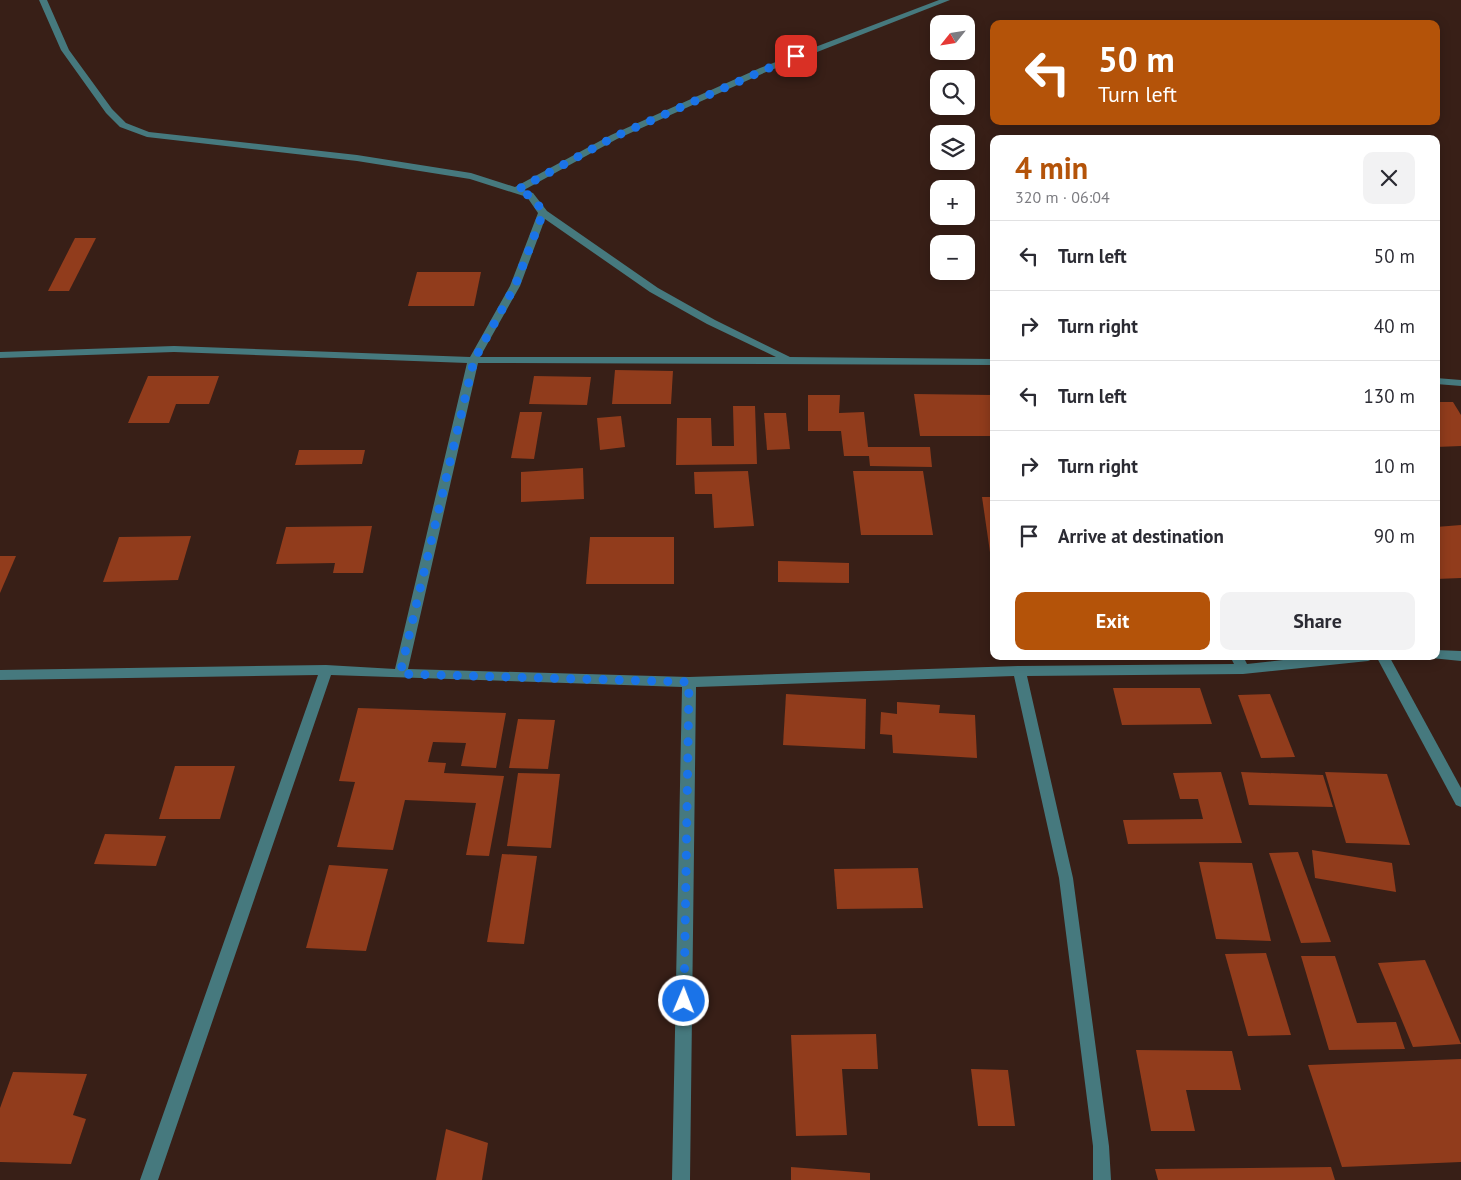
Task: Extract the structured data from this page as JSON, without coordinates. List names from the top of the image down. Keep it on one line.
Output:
{"north":"bottom left","page":{"map_buttons":["+","−"],"turn":["50 m","Turn left"],"heading":["4 min","320 m · 06:04"],"list":[{"name":"Turn left","value":"50 m"},{"name":"Turn right","value":"40 m"},{"name":"Turn left","value":"130 m"},{"name":"Turn right","value":"10 m"},{"name":"Arrive at destination","value":"90 m"}],"buttons":["Exit","Share"]}}
